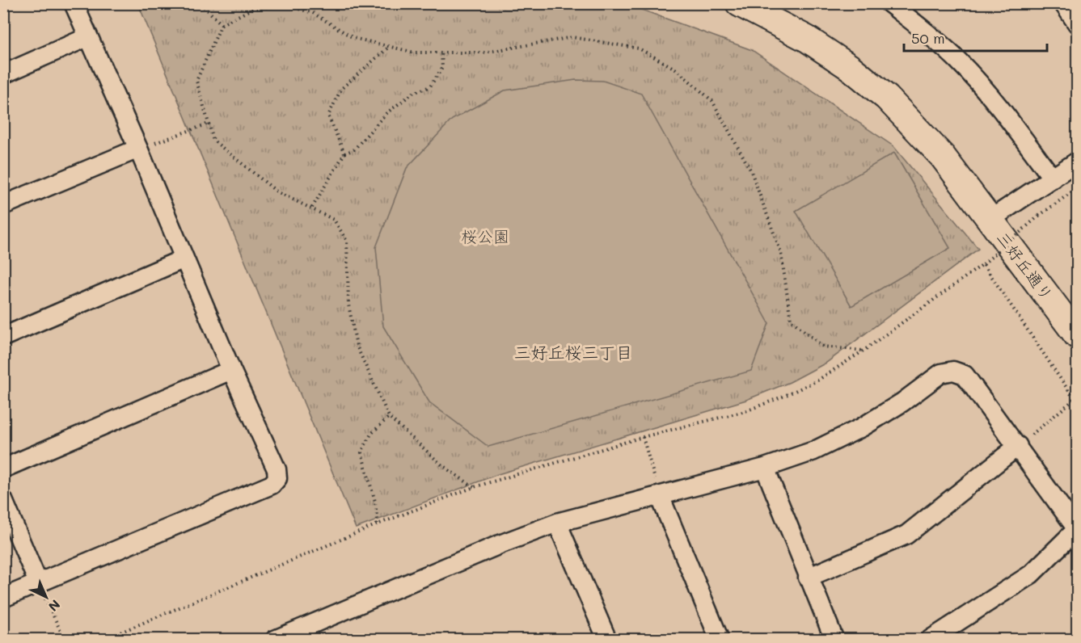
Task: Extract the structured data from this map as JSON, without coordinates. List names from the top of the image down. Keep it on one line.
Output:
{"streets":{"street":["三好丘通り"]},"districts":["三好丘桜三丁目"],"parks":["桜公園"],"scale_bar":"50 m","north":"bottom right"}
